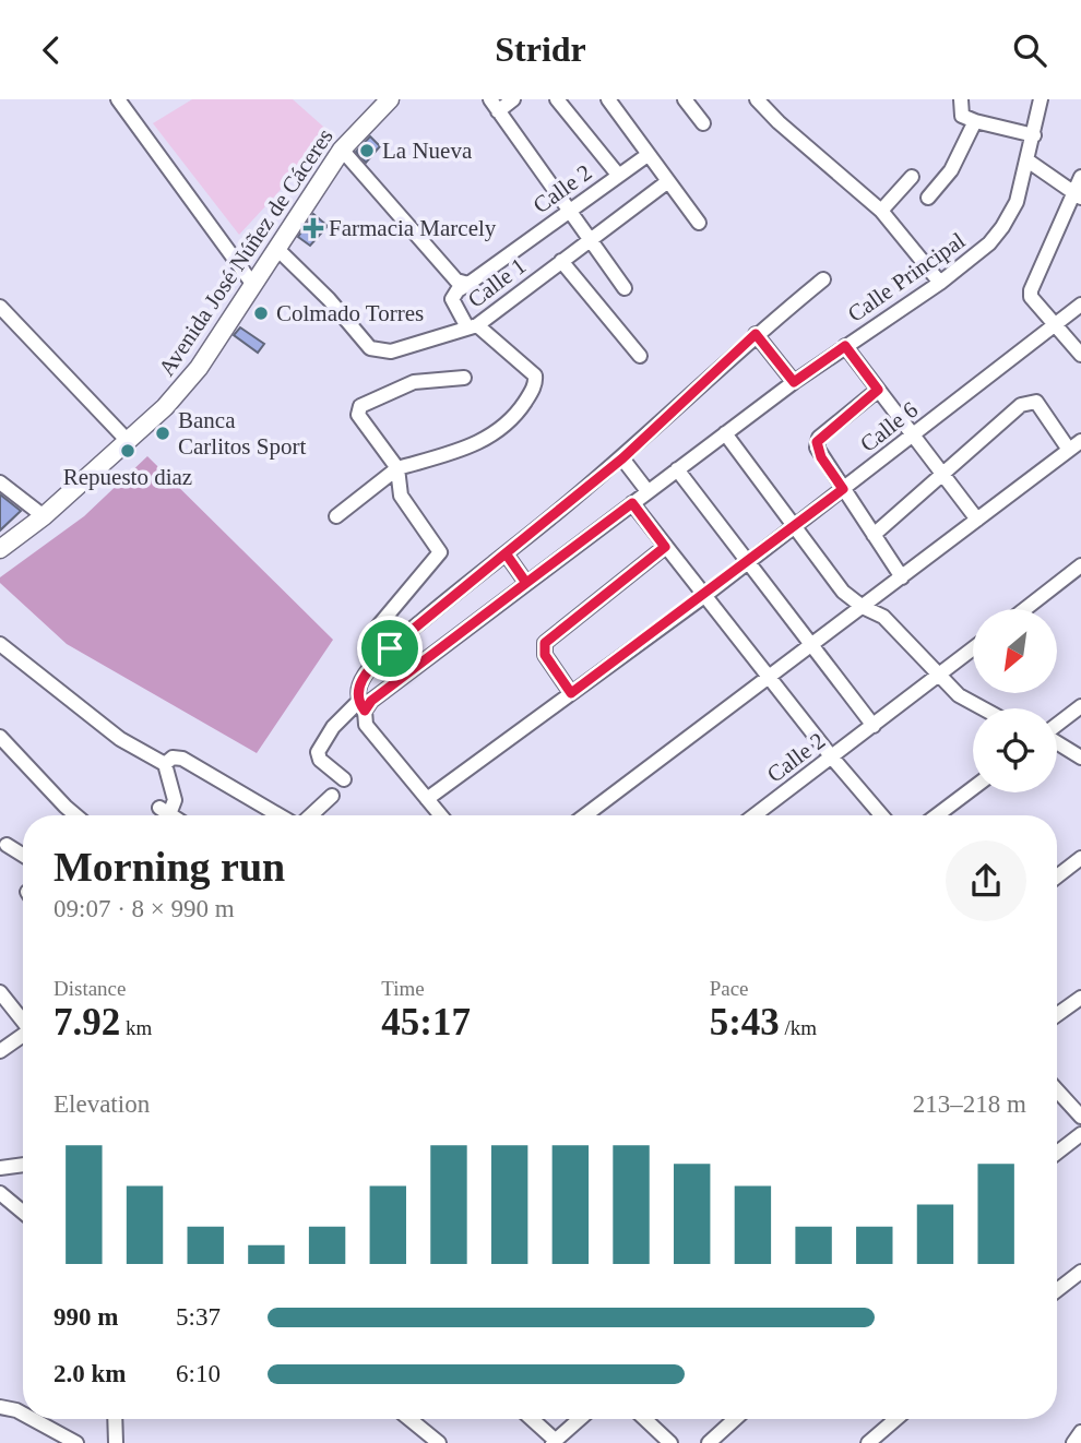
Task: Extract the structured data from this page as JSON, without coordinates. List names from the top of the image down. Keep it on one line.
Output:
{"streets":{"main road":["Avenida José Núñez de Cáceres"],"street":["Calle 2","Calle Principal","Calle 1","Calle 6"]},"crossings":[["Avenida José Núñez de Cáceres","Calle 1"]],"places":{"other":["La Nueva","Colmado Torres","Banca Carlitos Sport","Repuesto diaz"],"health":["Farmacia Marcely"]},"north":"bottom left","page":{"header":"Stridr","heading":["Morning run","09:07 · 8 × 990 m"],"stats":[["Distance","7.92 km"],["Time","45:17"],["Pace","5:43 /km"]],"chart":["Elevation","213–218 m"],"list":[{"name":"990 m","note":"5:37"},{"name":"2.0 km","note":"6:10"}]}}
